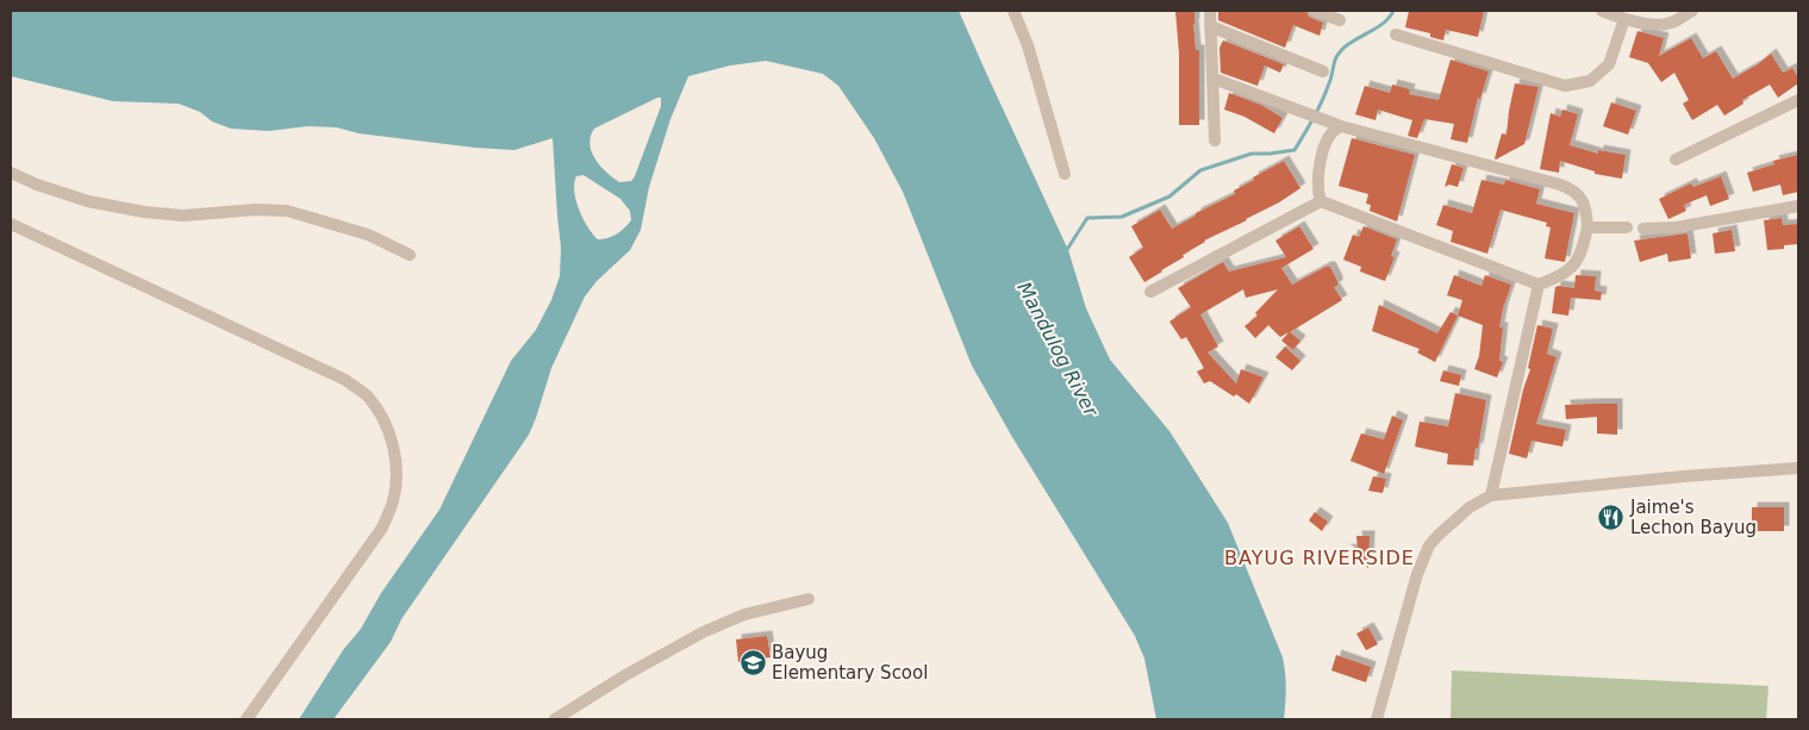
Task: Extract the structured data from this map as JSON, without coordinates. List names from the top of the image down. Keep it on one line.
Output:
{"districts":["BAYUG RIVERSIDE"],"water":["Mandulog River"],"places":{"restaurant":["Jaime's Lechon Bayug"],"school or university":["Bayug Elementary Scool"]}}
